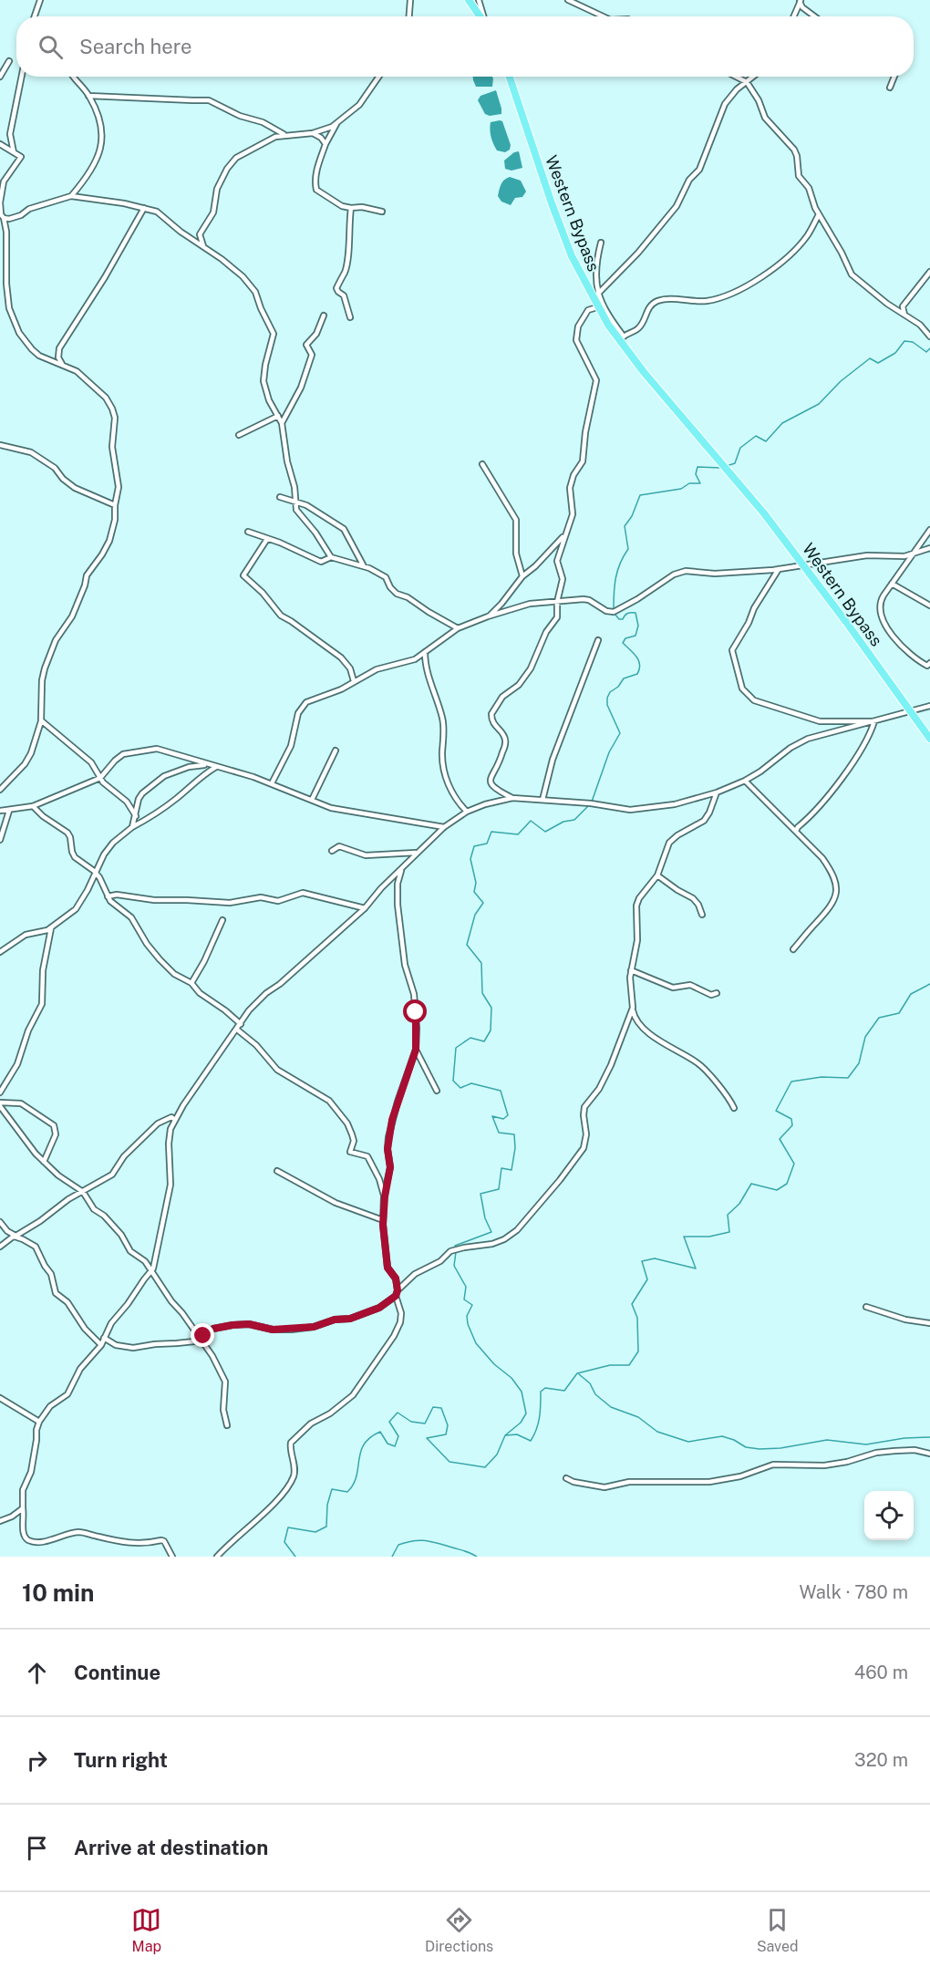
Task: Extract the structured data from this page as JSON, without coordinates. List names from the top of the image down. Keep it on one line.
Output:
{"streets":{"main road":["Western Bypass"]},"page":{"search":"Search here","heading":["10 min","Walk · 780 m"],"list":[["Continue","460 m"],["Turn right","320 m"],"Arrive at destination"],"nav":["Map","Directions","Saved"]}}
